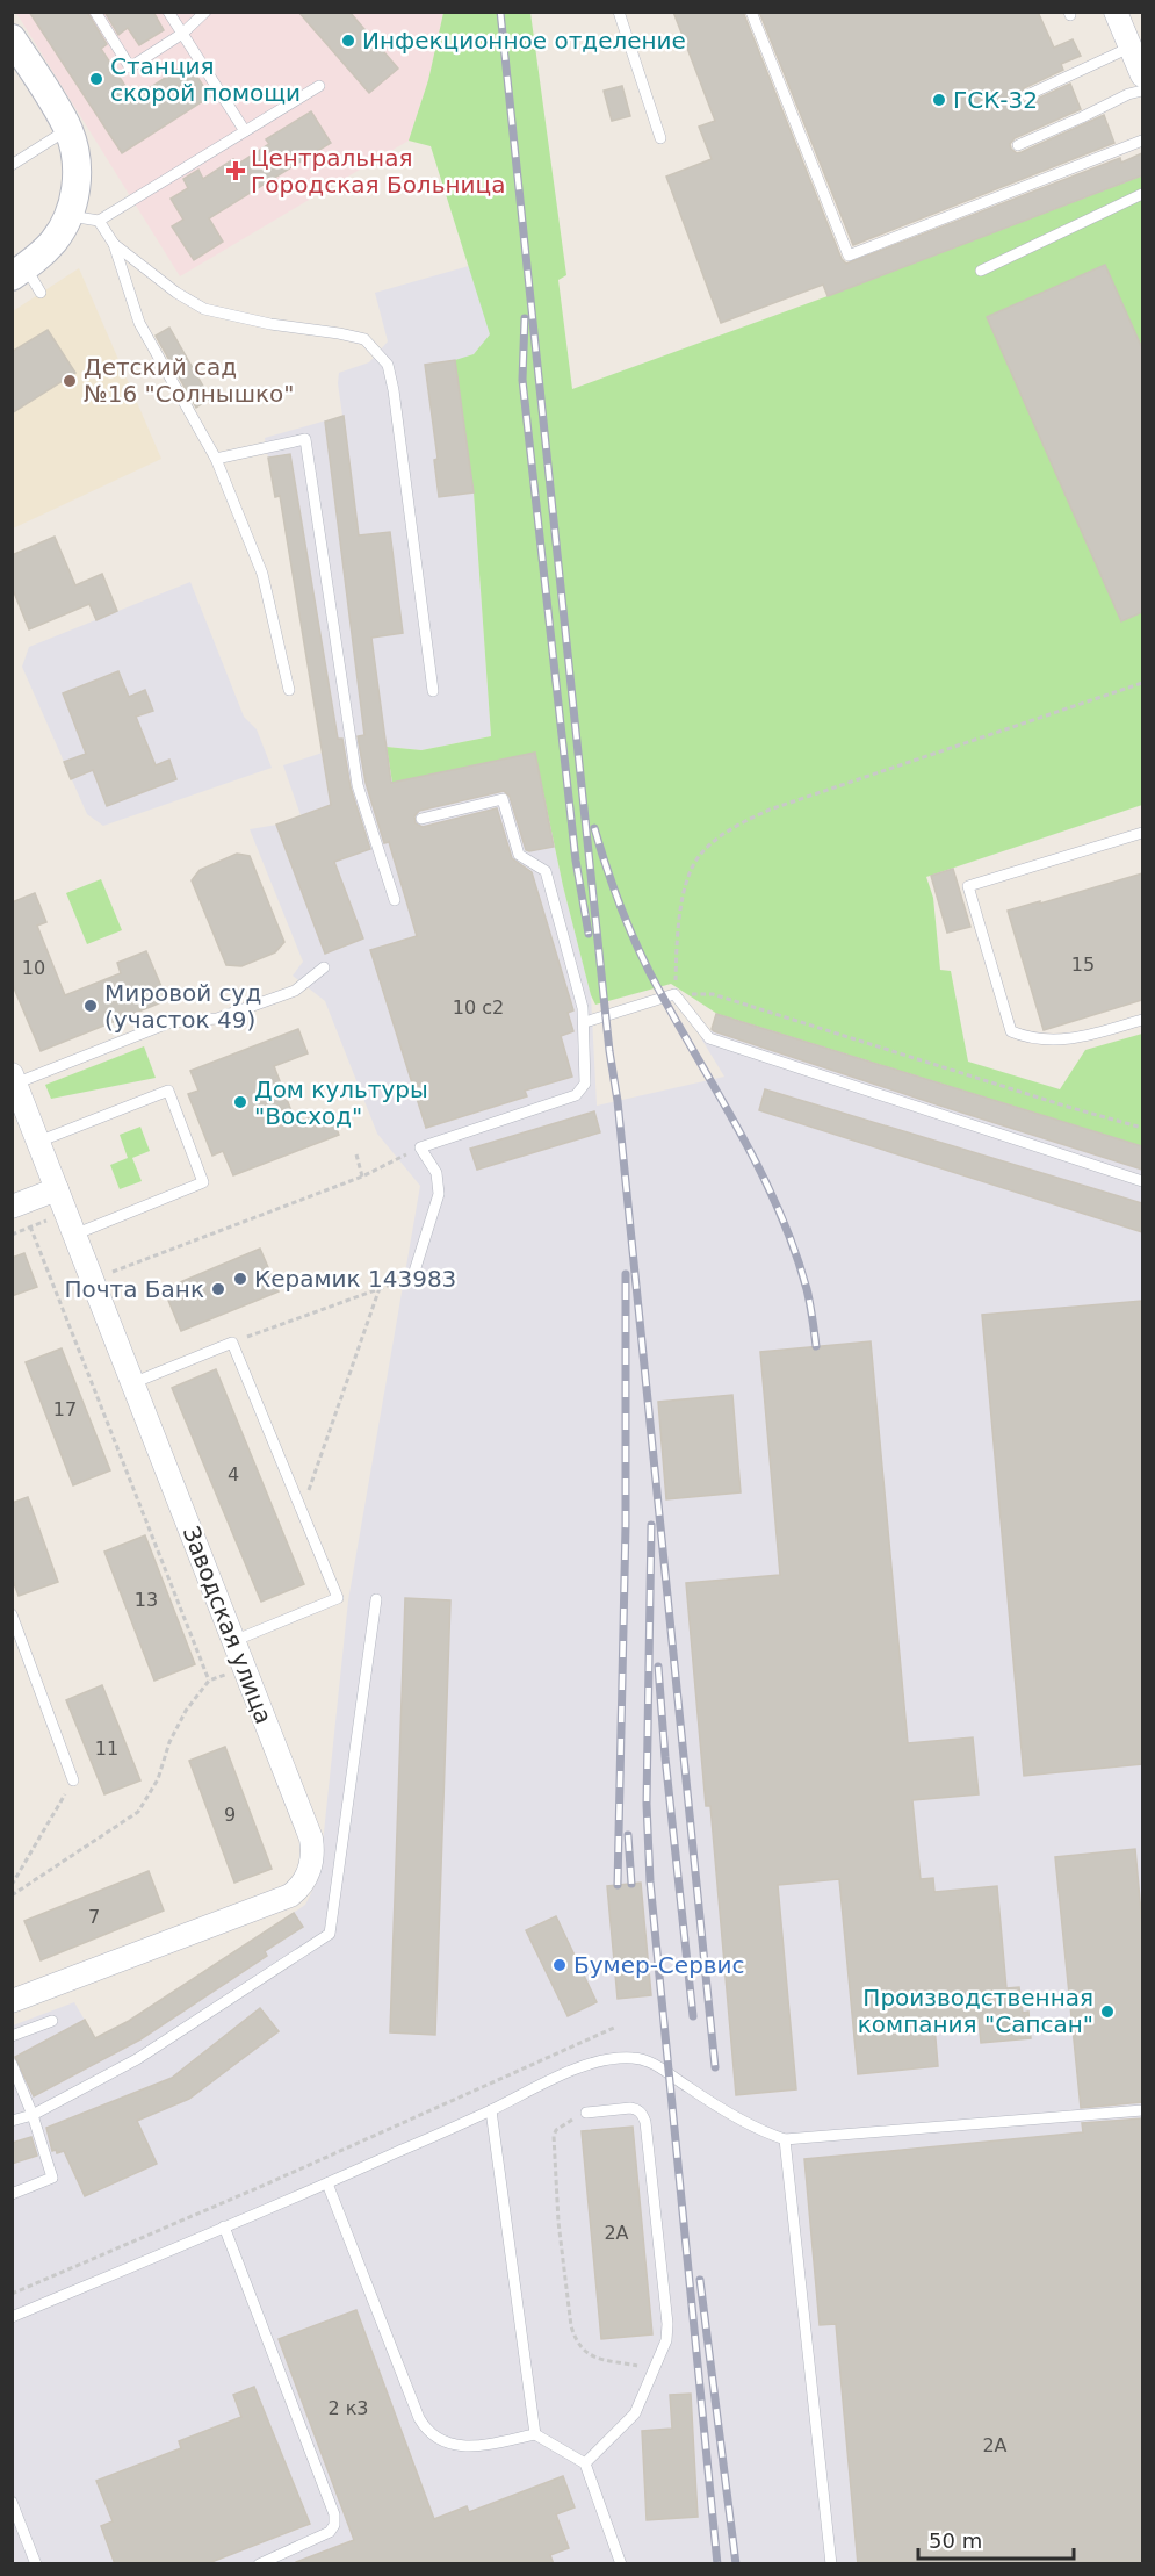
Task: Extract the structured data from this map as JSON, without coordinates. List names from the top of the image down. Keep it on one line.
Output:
{"streets":{"street":["Заводская улица"]},"places":{"other":["Инфекционное отделение","Станция скорой помощи","ГСК-32","Детский сад №16 \"Солнышко\"","Мировой суд (участок 49)","Дом культуры \"Восход\"","Керамик 143983","Почта Банк","Бумер-Сервис","Производственная компания \"Сапсан\""],"health":["Центральная Городская Больница"]},"house_numbers":["15","10","10 с2","17","4","13","11","9","7","2А","2 к3","2А"],"scale_bar":"50 m"}
